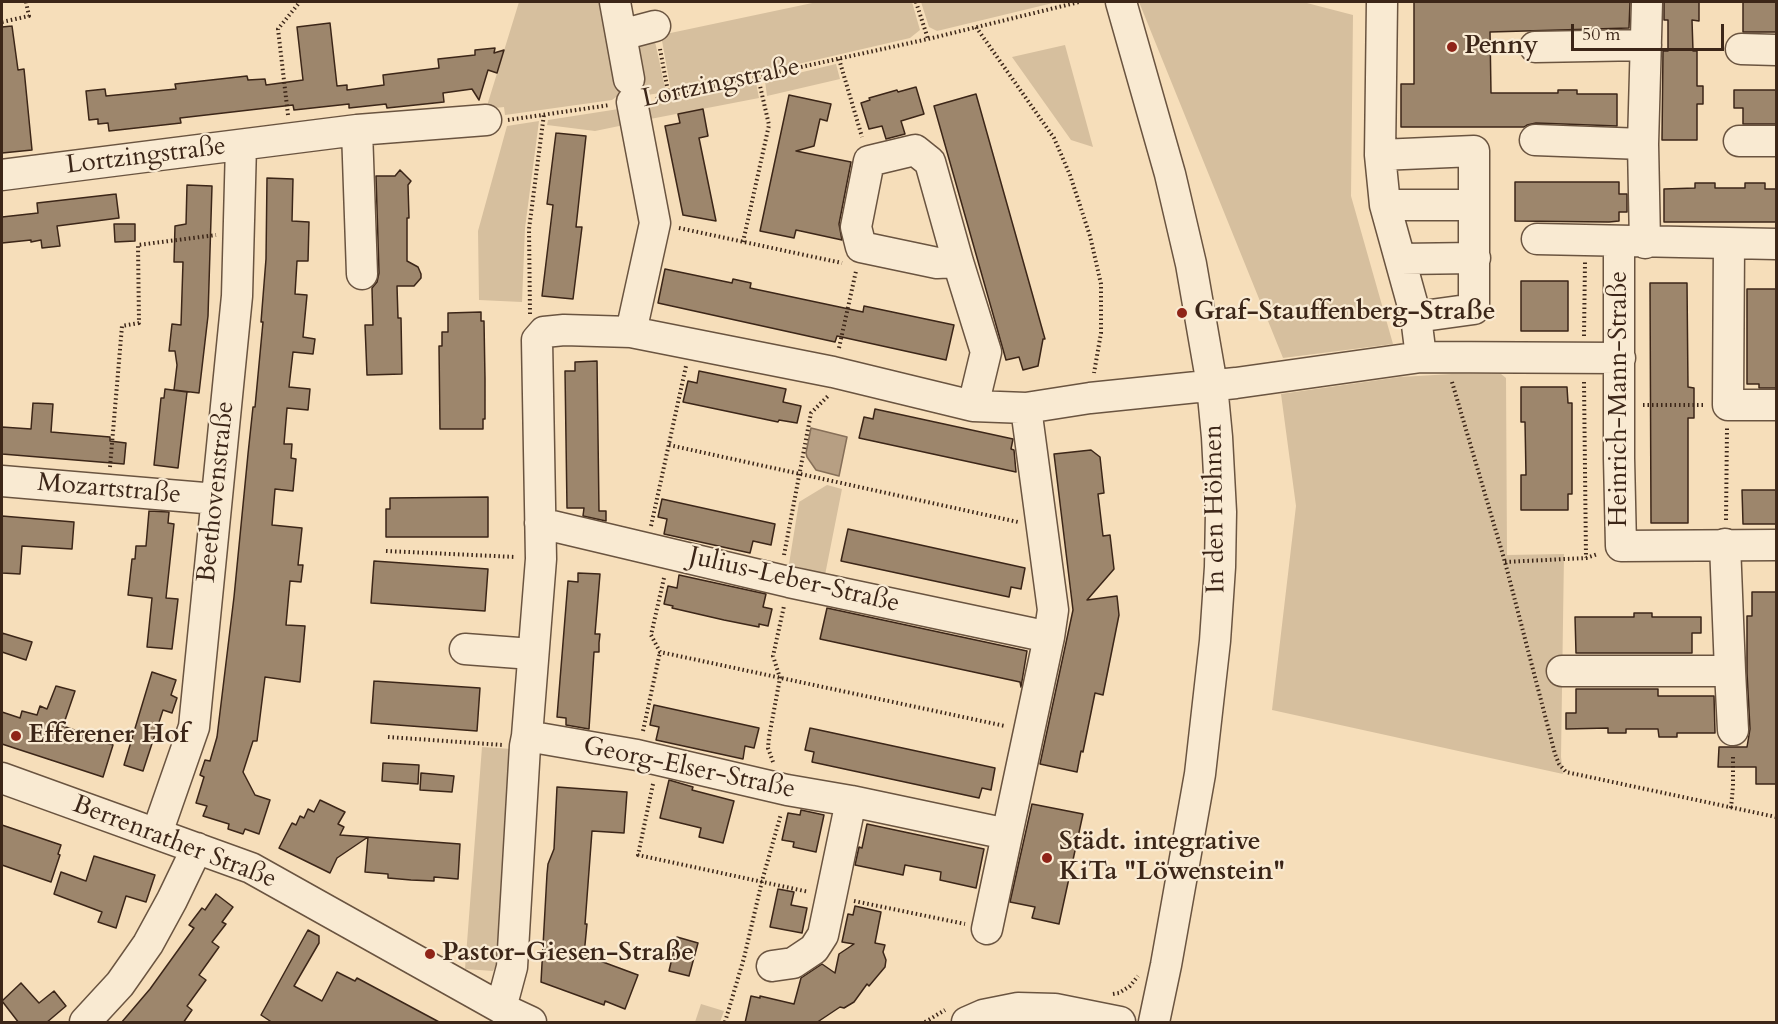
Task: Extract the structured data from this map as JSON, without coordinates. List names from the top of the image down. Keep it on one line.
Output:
{"streets":{"street":["Lortzingstraße","Heinrich-Mann-Straße","Mozartstraße","Beethovenstraße","In den Höhnen","Julius-Leber-Straße","Georg-Elser-Straße","Berrenrather Straße"]},"crossings":[["Lortzingstraße","Beethovenstraße"],["Mozartstraße","Beethovenstraße"],["Beethovenstraße","Berrenrather Straße"]],"places":["Penny","Graf-Stauffenberg-Straße","Efferener Hof","Städt. integrative KiTa \"Löwenstein\"","Pastor-Giesen-Straße"],"scale_bar":"50 m"}
